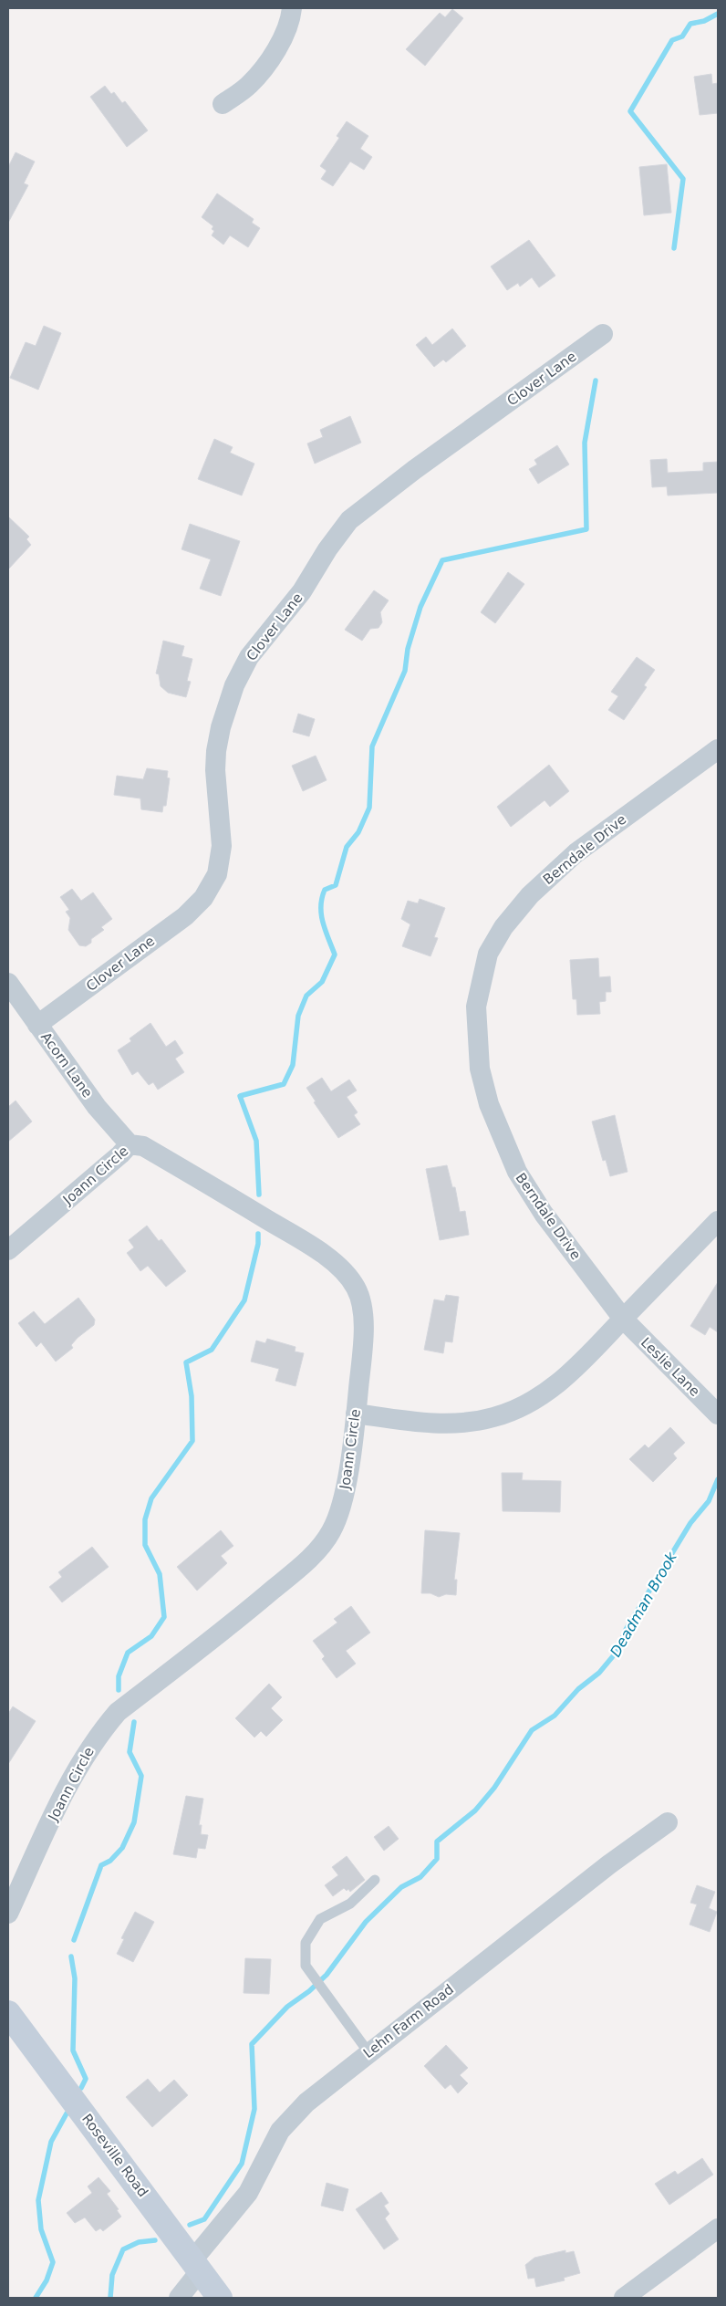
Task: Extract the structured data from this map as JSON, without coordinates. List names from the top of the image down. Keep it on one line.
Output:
{"streets":{"street":["Clover Lane","Berndale Drive","Acorn Lane","Joann Circle","Leslie Lane","Lehn Farm Road","Roseville Road"]},"crossings":[["Clover Lane","Acorn Lane"],["Berndale Drive","Leslie Lane"],["Acorn Lane","Joann Circle"],["Lehn Farm Road","Roseville Road"]],"water":["Deadman Brook"]}
